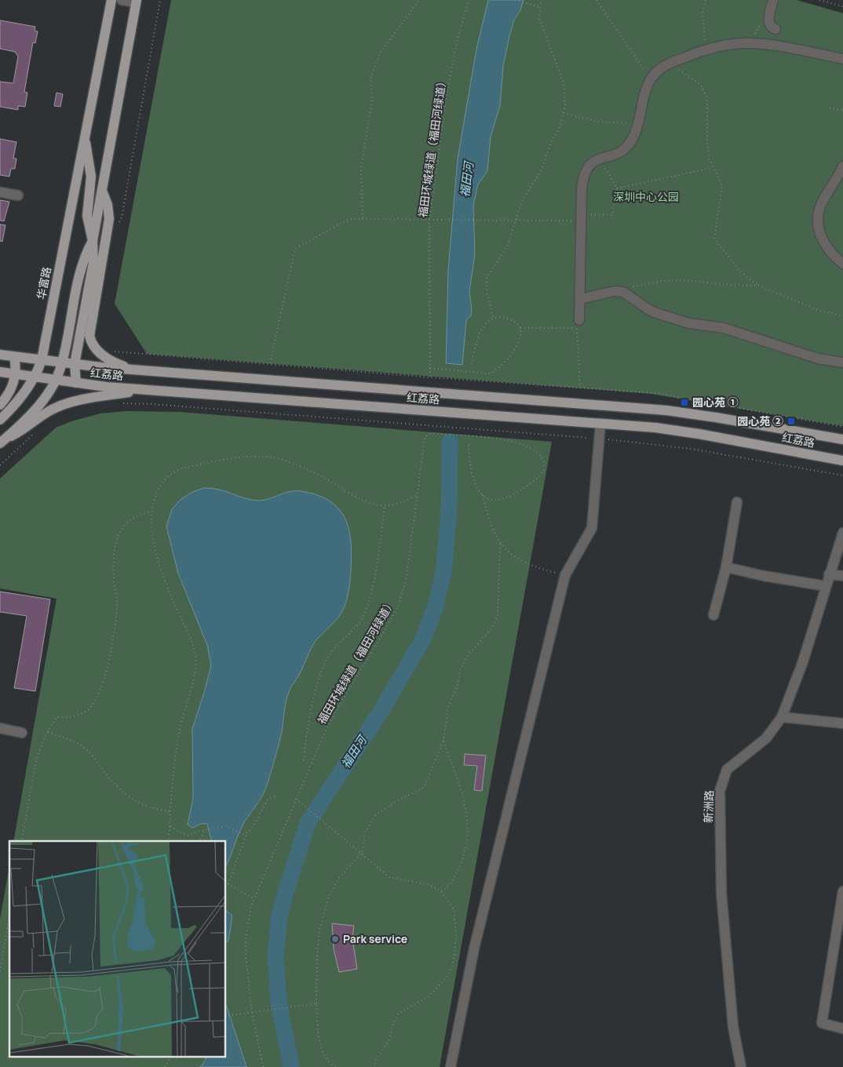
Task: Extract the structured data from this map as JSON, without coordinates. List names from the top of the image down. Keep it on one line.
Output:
{"streets":{"main road":["华富路","红荔路"],"street":["新洲路"],"path":["福田环城绿道（福田河绿道）"]},"crossings":[["华富路","红荔路"]],"water":["福田河"],"parks":["深圳中心公园"],"places":{"transit":["园心苑 ①","园心苑 ②"],"other":["Park service"]}}
